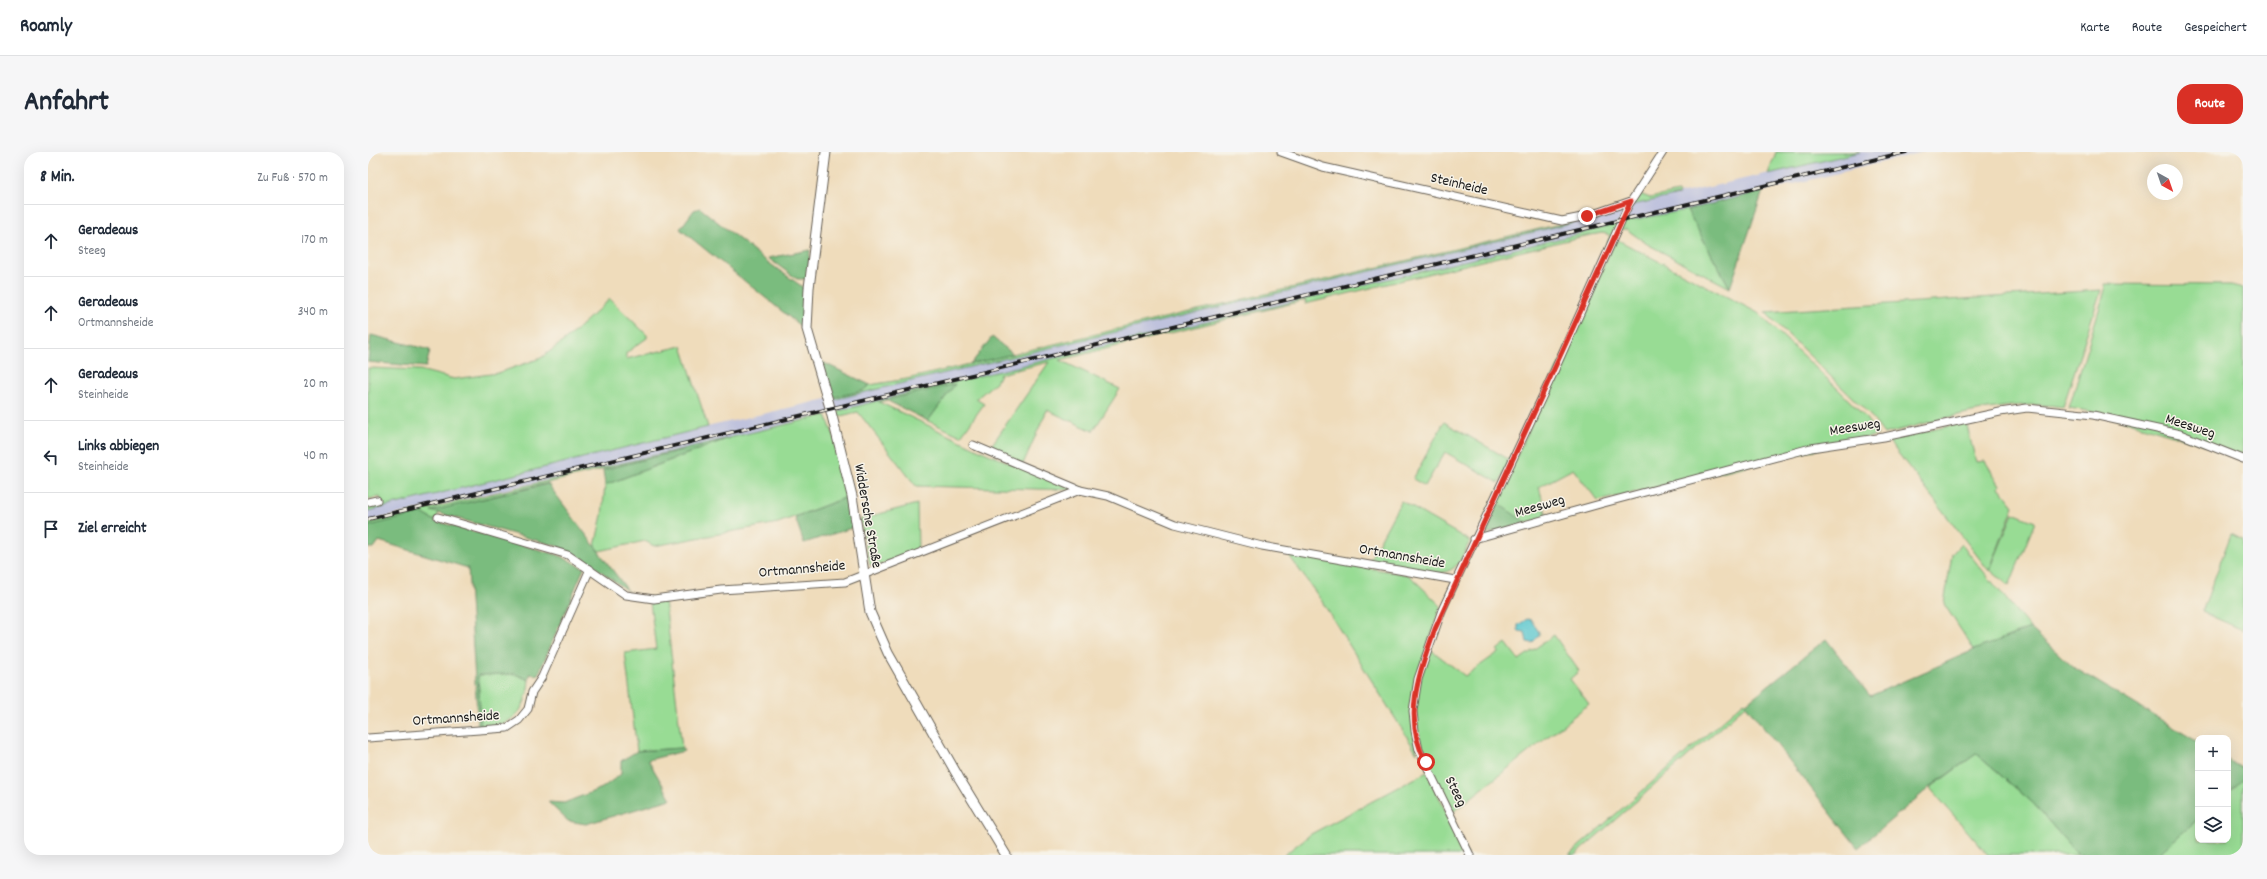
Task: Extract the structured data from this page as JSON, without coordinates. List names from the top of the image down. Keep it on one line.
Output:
{"streets":{"street":["Steinheide","Meesweg","Widdersche Straße","Ortmannsheide","Steeg"]},"crossings":[["Steinheide","Ortmannsheide"],["Meesweg","Ortmannsheide"],["Widdersche Straße","Ortmannsheide"],["Ortmannsheide","Steeg"]],"north":"bottom right","page":{"header":"Roamly","nav":["Karte","Route","Gespeichert"],"title":"Anfahrt","buttons":"Route","heading":["8 Min.","Zu Fuß · 570 m"],"list":[["Geradeaus","Steeg","170 m"],["Geradeaus","Ortmannsheide","340 m"],["Geradeaus","Steinheide","20 m"],["Links abbiegen","Steinheide","40 m"],"Ziel erreicht"],"map_buttons":["+","−"]}}
